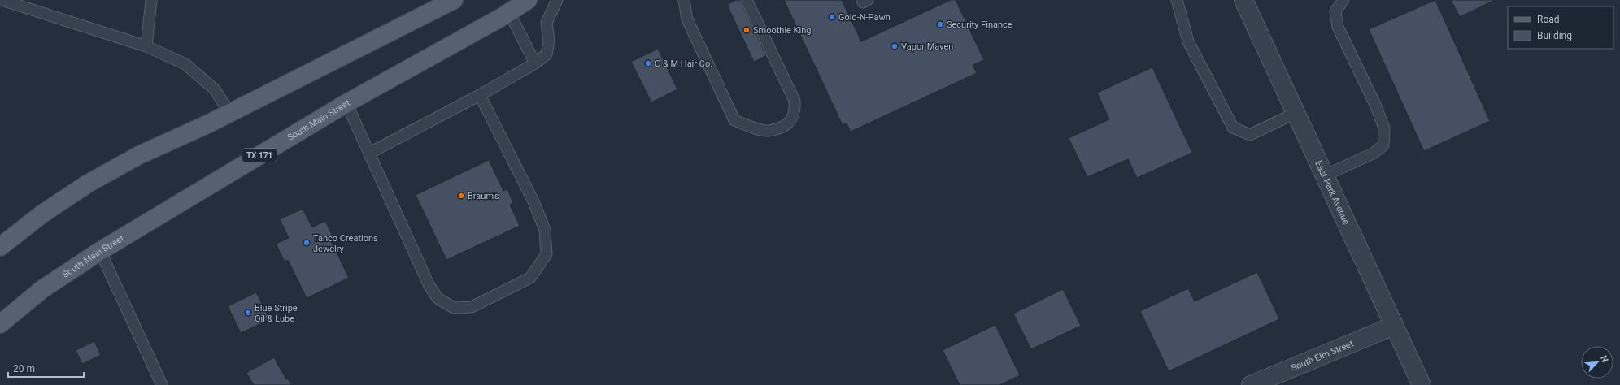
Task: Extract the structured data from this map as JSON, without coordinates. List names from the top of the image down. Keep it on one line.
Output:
{"streets":{"main road":["South Main Street","TX 171"],"street":["East Park Avenue","South Elm Street"]},"crossings":[["East Park Avenue","South Elm Street"]],"places":["Gold-N-Pawn","Security Finance","Smoothie King","Vapor Maven","C & M Hair Co.","Braum's","Tanco Creations Jewelry","Blue Stripe Oil & Lube"],"legend":["Road","Building"],"scale_bar":"20 m","north":"top right"}
